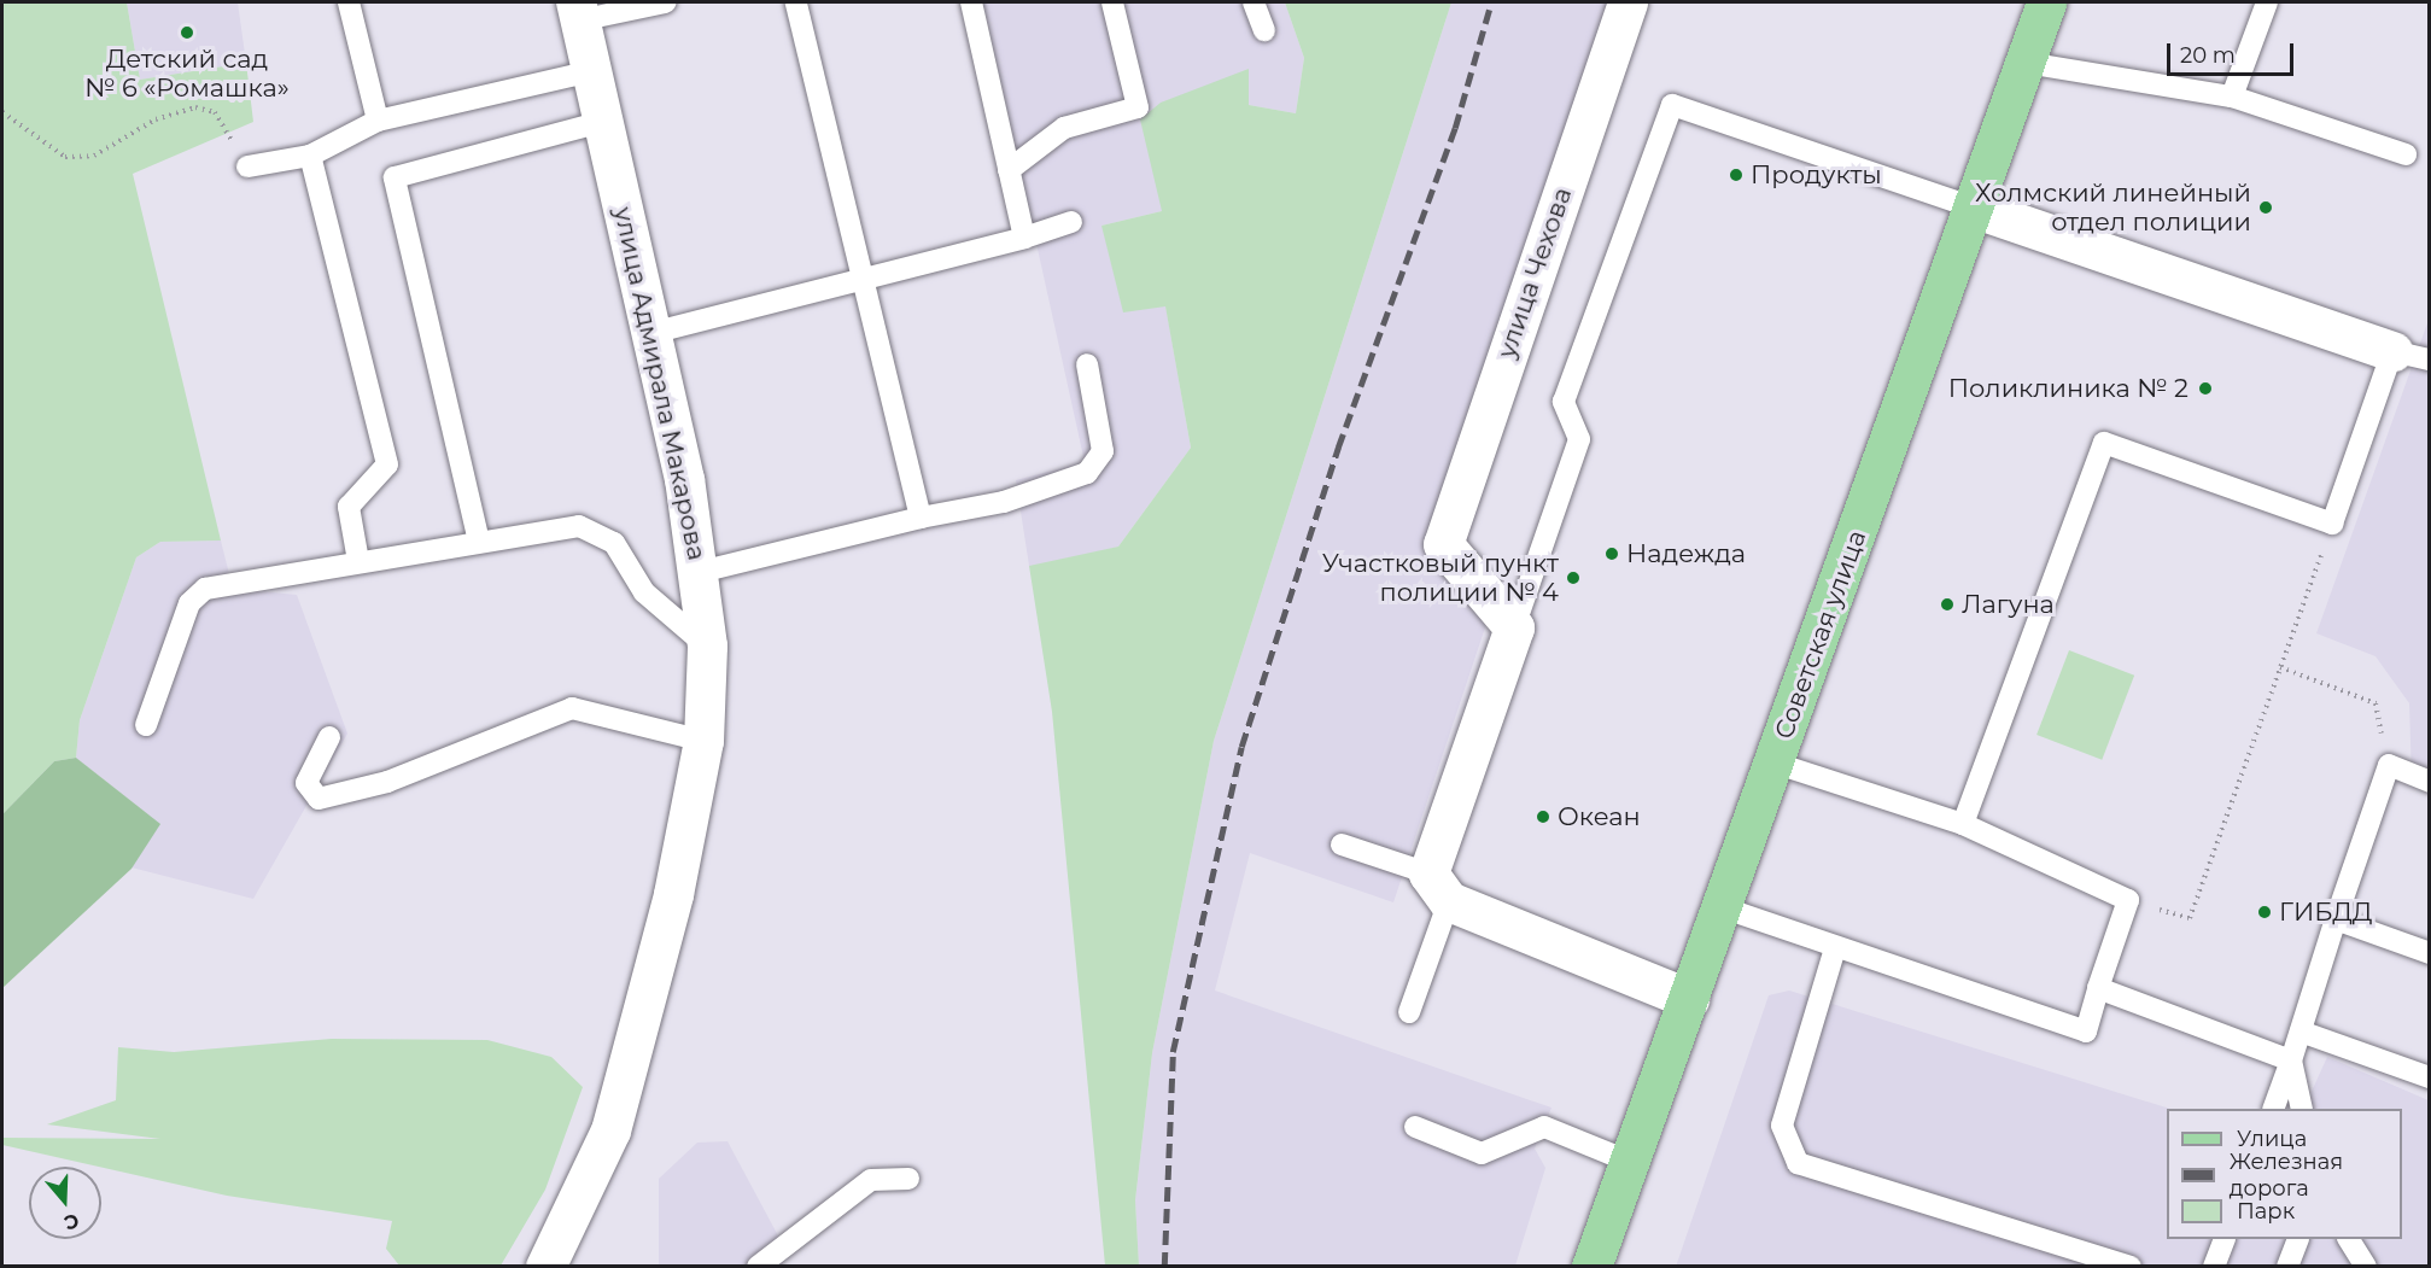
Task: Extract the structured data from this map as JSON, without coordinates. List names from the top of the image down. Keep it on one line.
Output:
{"streets":{"main road":["Советская улица"],"street":["улица Чехова","улица Адмирала Макарова"]},"places":["Детский сад № 6 «Ромашка»","Продукты","Холмский линейный отдел полиции","Поликлиника № 2","Надежда","Участковый пункт полиции № 4","Лагуна","Океан","ГИБДД"],"legend":["Улица","Железная дорога","Парк"],"scale_bar":"20 m","north":"bottom"}
